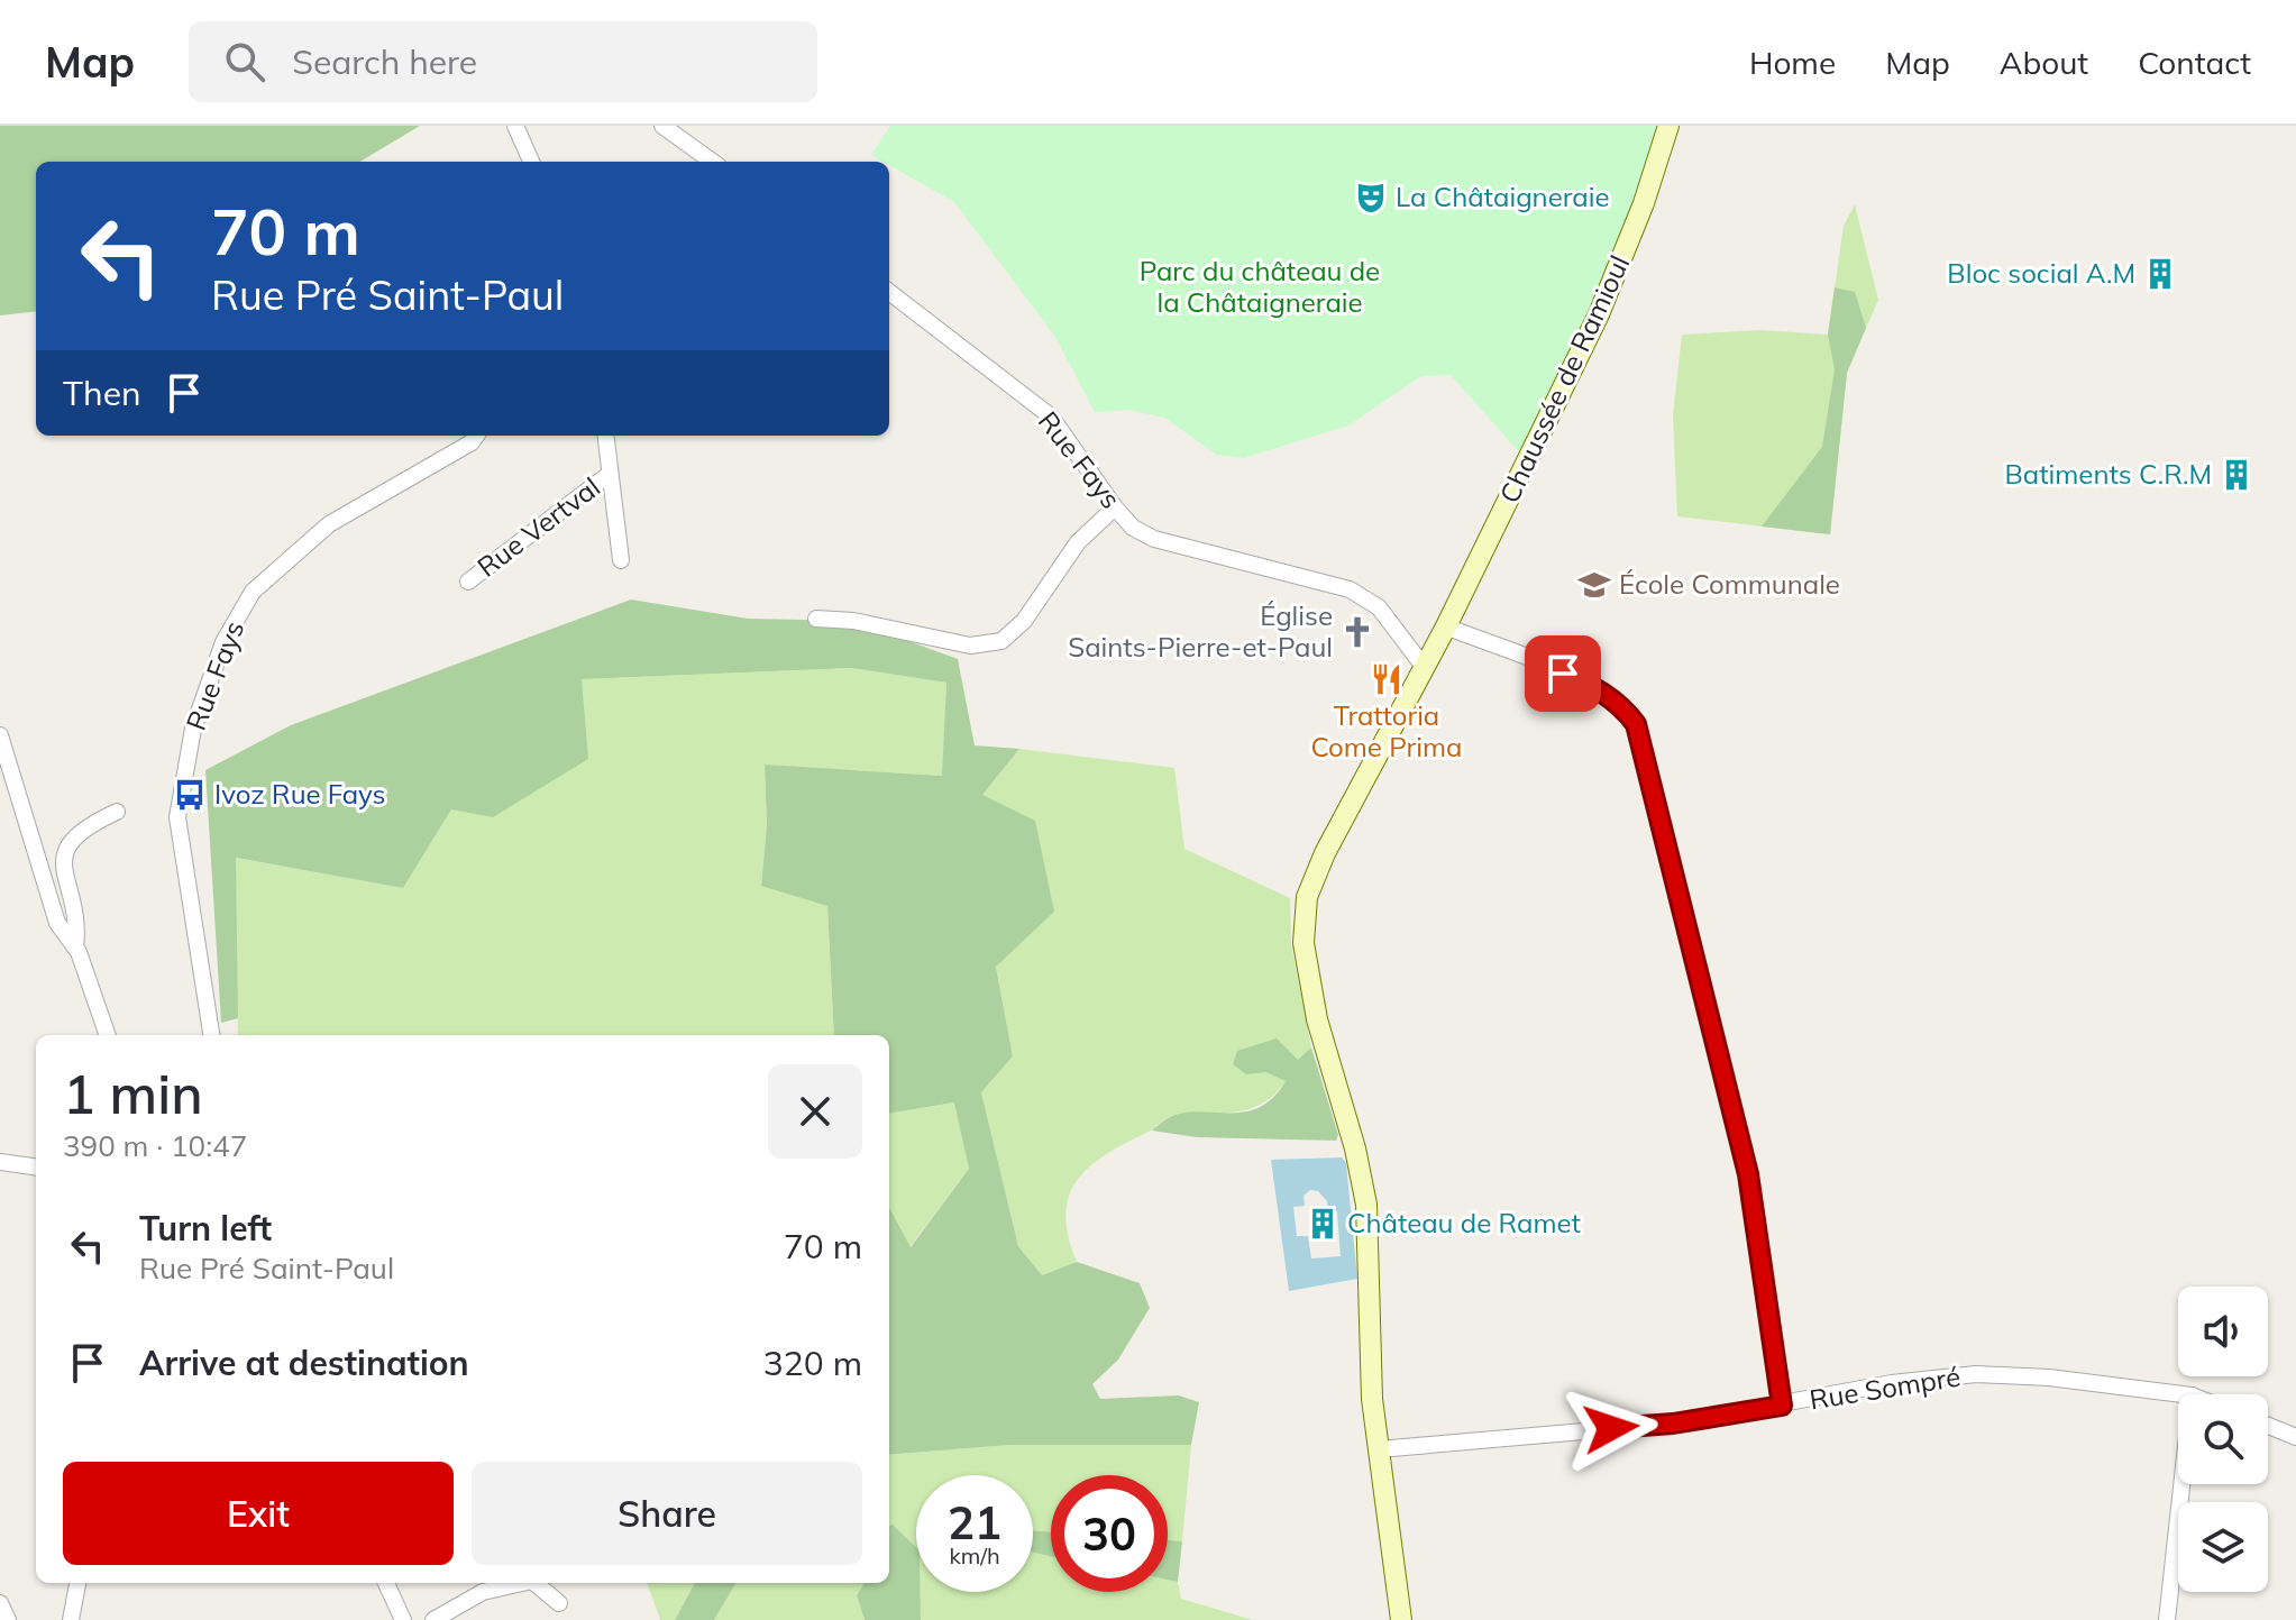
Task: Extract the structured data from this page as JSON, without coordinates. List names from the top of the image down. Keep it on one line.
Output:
{"streets":{"main road":["Chaussée de Ramioul"],"street":["Rue Fays","Rue Vertval","Rue Sompré"]},"crossings":[["Chaussée de Ramioul","Rue Fays"],["Chaussée de Ramioul","Rue Sompré"]],"parks":["Parc du château de la Châtaigneraie"],"places":{"theatre":["La Châtaigneraie"],"building":["Bloc social A.M","Batiments C.R.M","Château de Ramet"],"school or university":["École Communale"],"church":["Église Saints-Pierre-et-Paul"],"restaurant":["Trattoria Come Prima"],"bus stop":["Ivoz Rue Fays"]},"page":{"header":"Map","search":"Search here","nav":["Home","Map","About","Contact"],"turn":["70 m","Rue Pré Saint-Paul"],"then":"Then","heading":["1 min","390 m · 10:47"],"list":[{"name":"Turn left","note":"Rue Pré Saint-Paul","value":"70 m"},{"name":"Arrive at destination","value":"320 m"}],"buttons":["Exit","Share"],"speed":"21 km/h","limit":"30"}}
